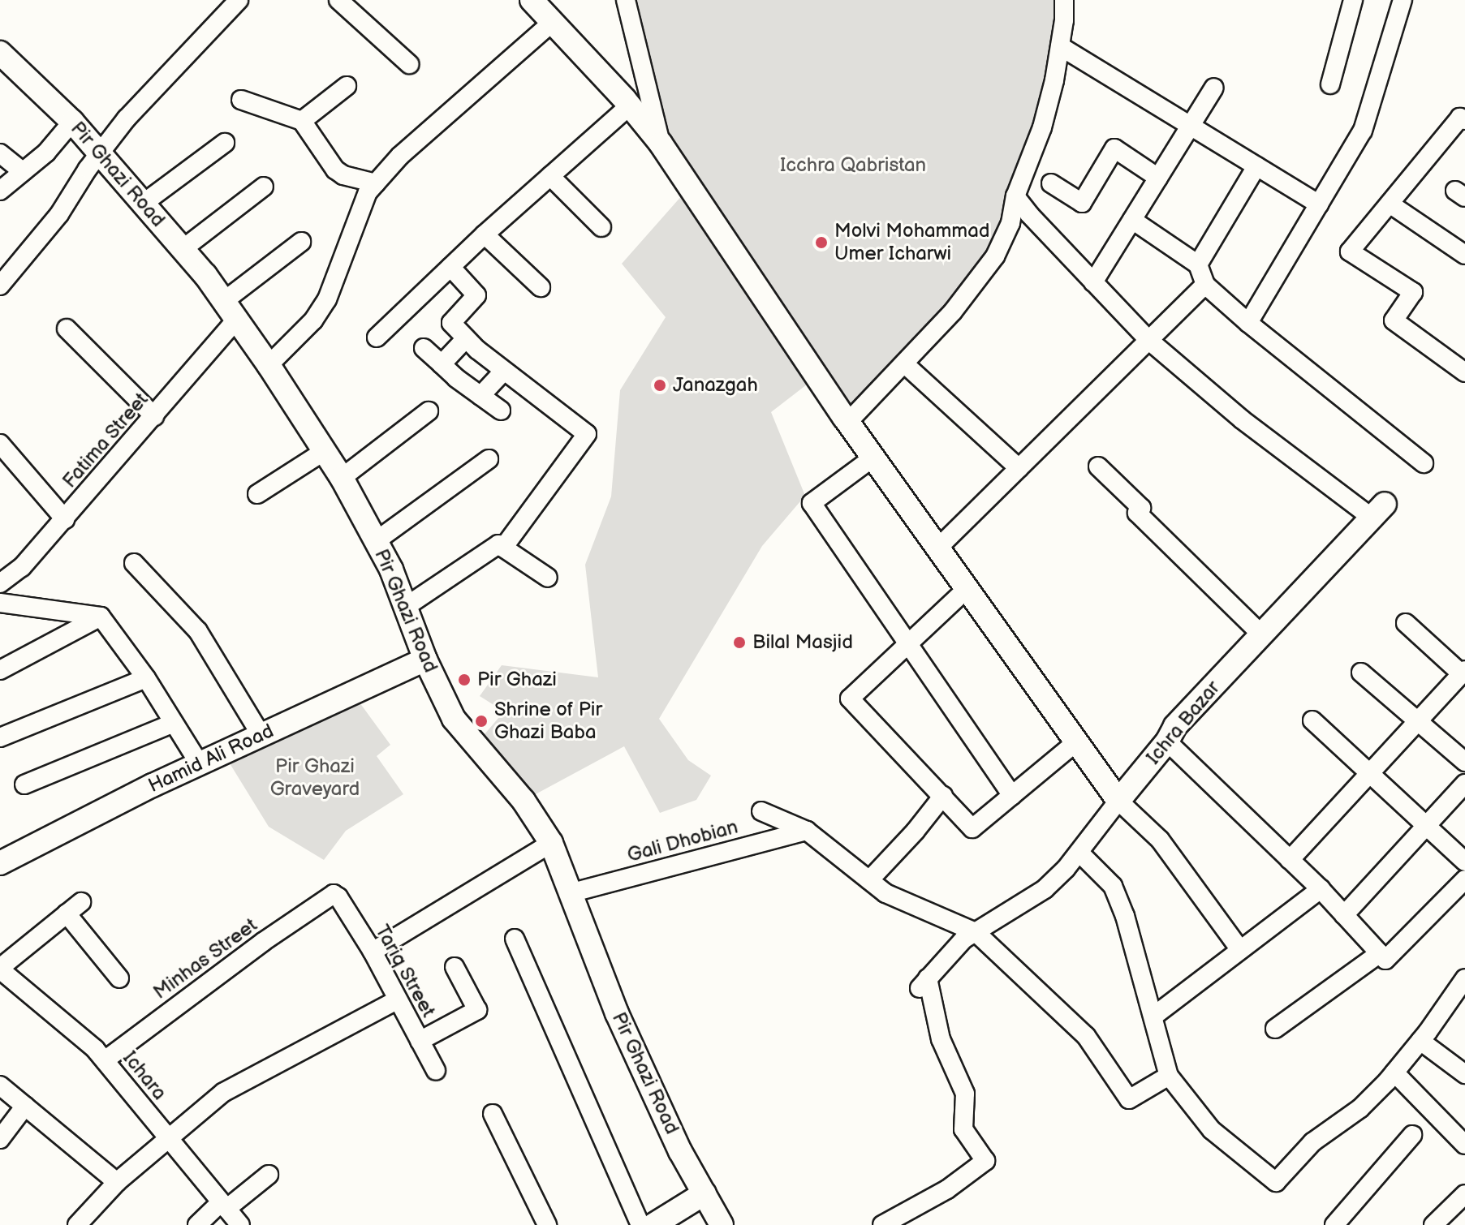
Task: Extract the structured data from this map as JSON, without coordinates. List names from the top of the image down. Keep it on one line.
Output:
{"streets":{"street":["Pir Ghazi Road","Fatima Street","Ichra Bazar","Hamid Ali Road","Gali Dhobian","Minhas Street","Tariq Street","Ichara"]},"crossings":[["Pir Ghazi Road","Fatima Street"],["Pir Ghazi Road","Hamid Ali Road"],["Pir Ghazi Road","Gali Dhobian"],["Minhas Street","Tariq Street"],["Minhas Street","Ichara"]],"parks":["Icchra Qabristan","Pir Ghazi Graveyard"],"places":["Molvi Mohammad Umer Icharwi","Janazgah","Bilal Masjid","Pir Ghazi","Shrine of Pir Ghazi Baba"]}
